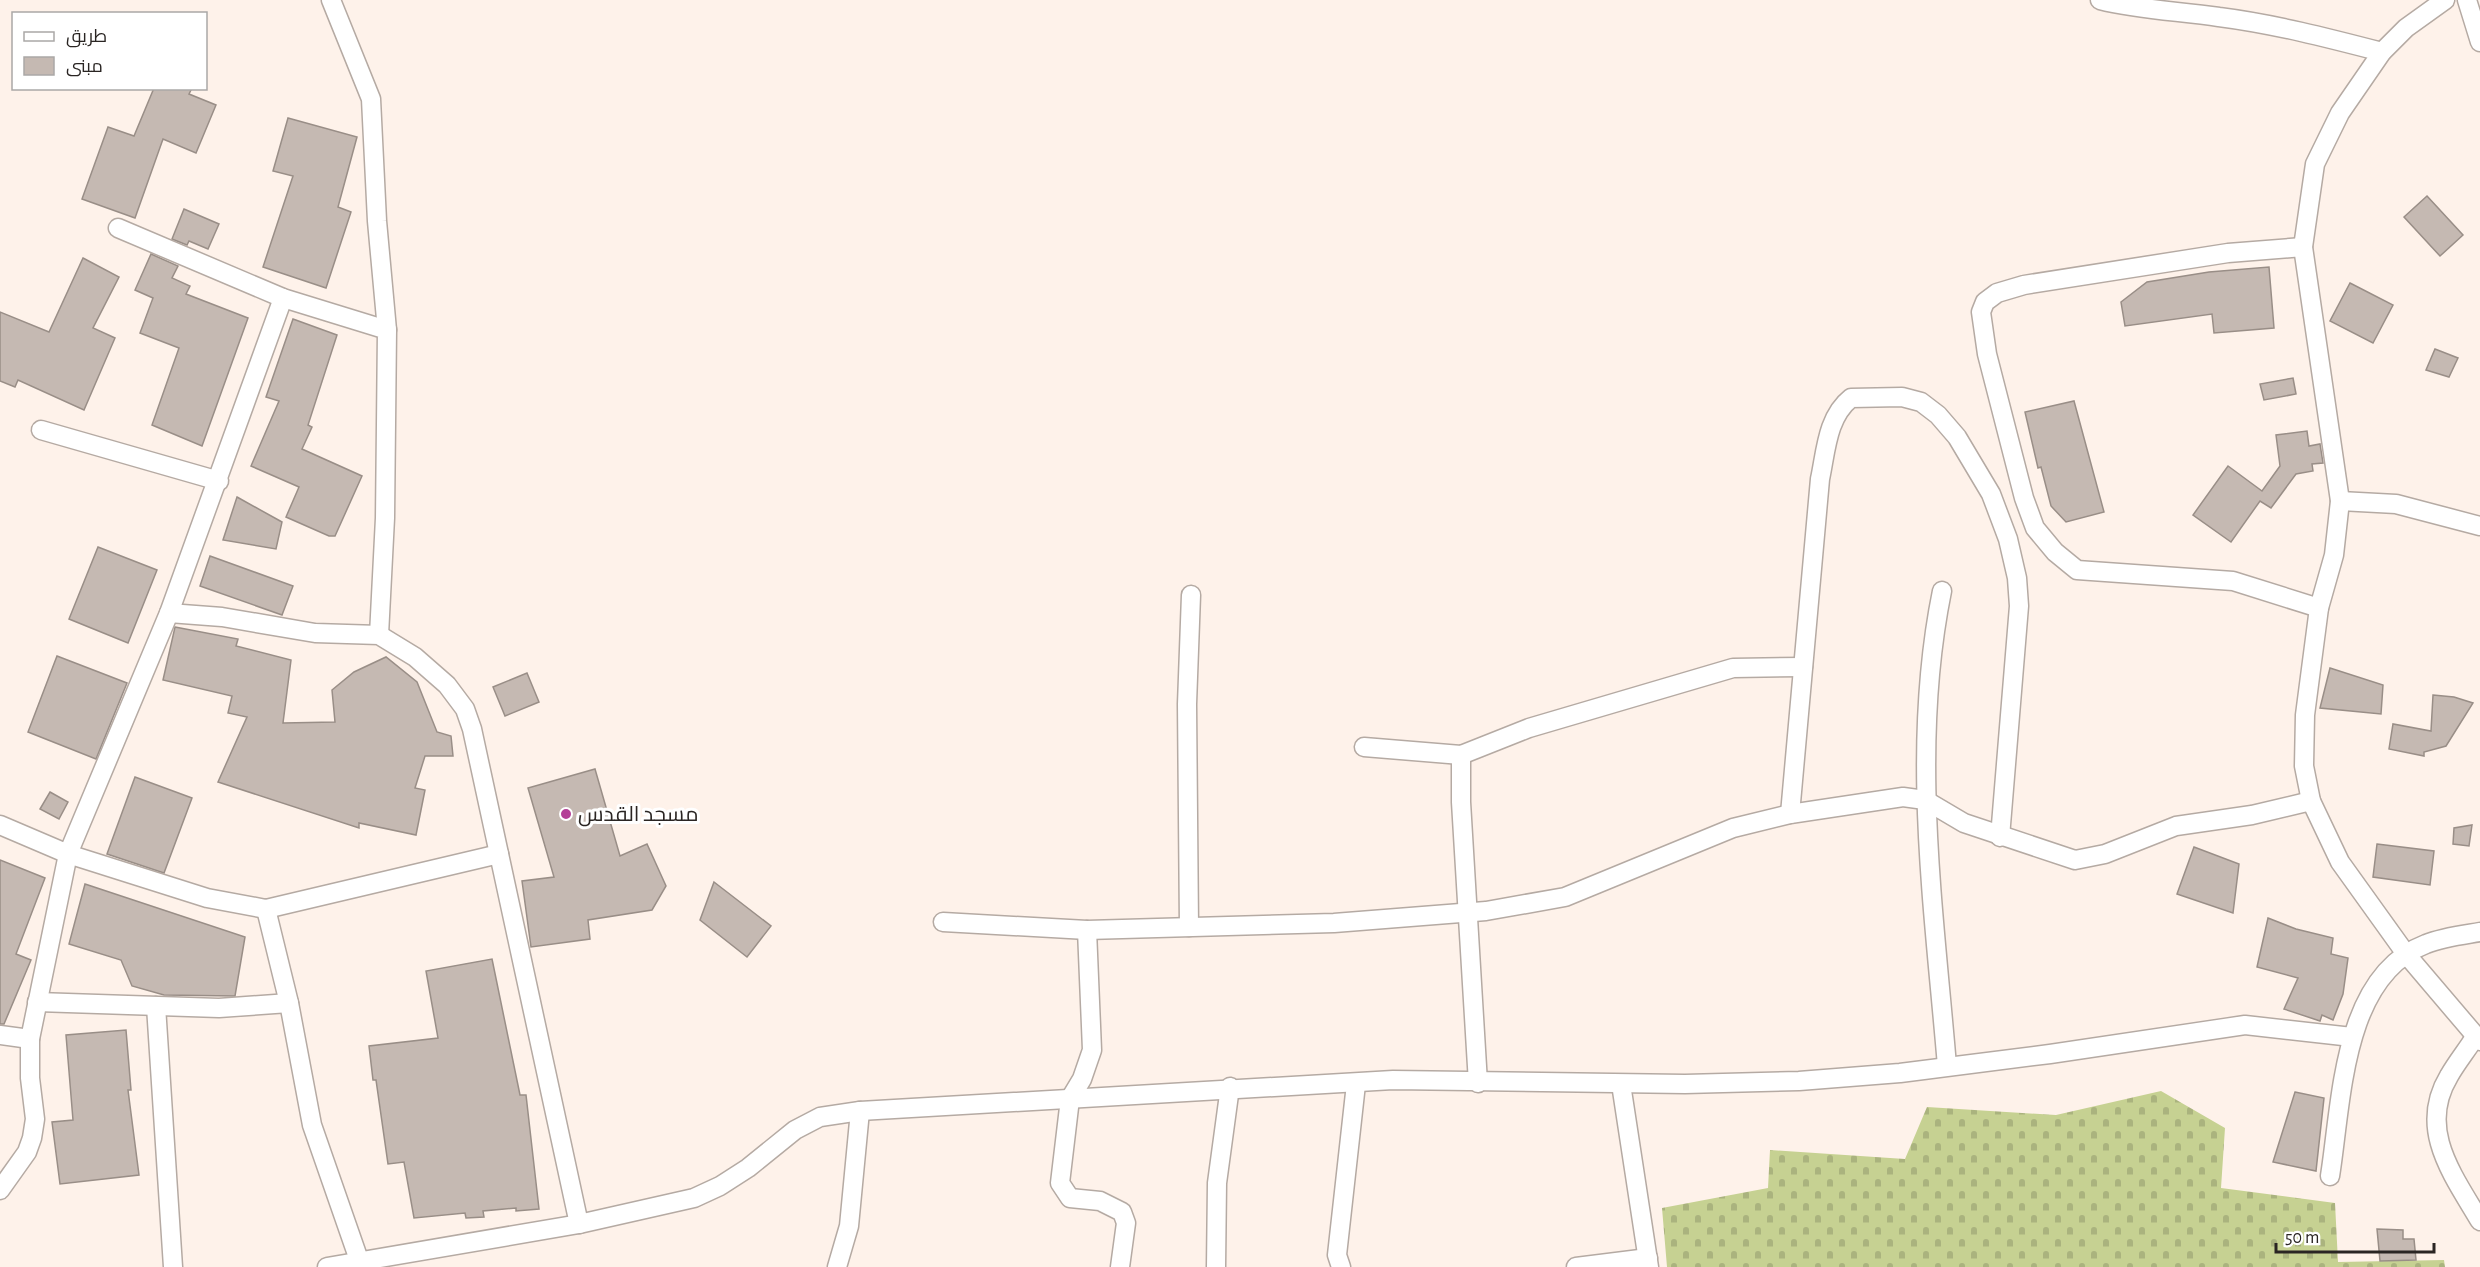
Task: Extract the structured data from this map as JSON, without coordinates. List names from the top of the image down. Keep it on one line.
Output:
{"places":["مسجد القدس"],"legend":["طريق","مبنى"],"scale_bar":"50 m"}
